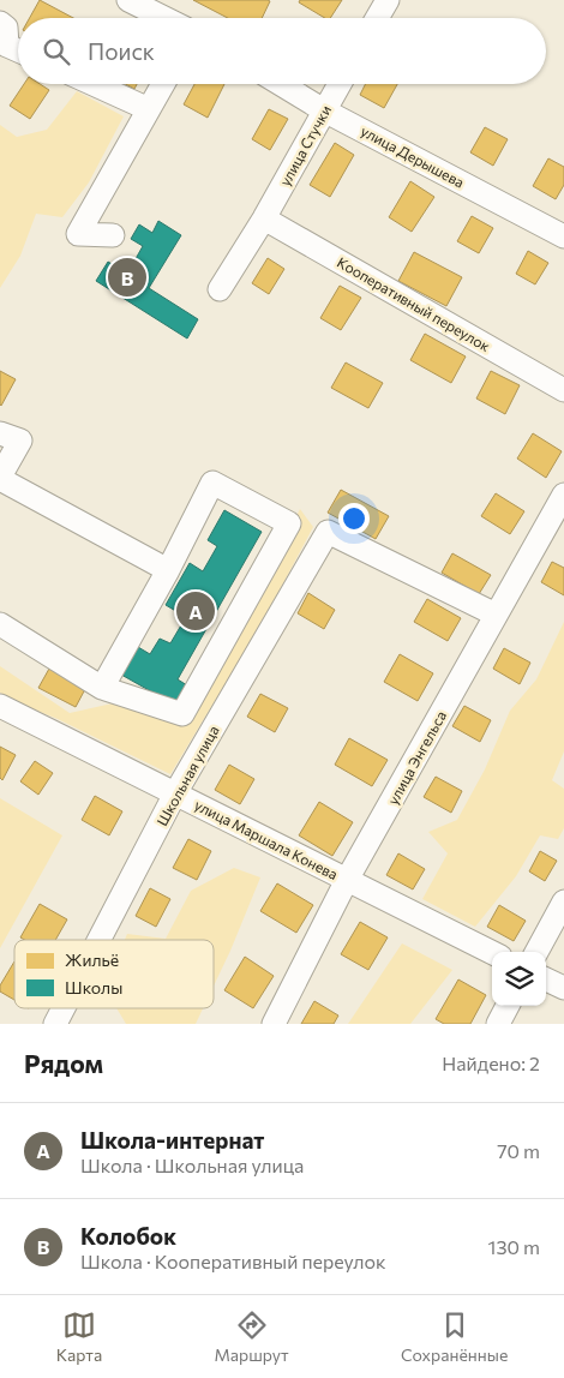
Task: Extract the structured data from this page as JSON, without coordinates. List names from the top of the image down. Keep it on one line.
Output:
{"streets":{"street":["улица Стучки","улица Дерышева","Кооперативный переулок","улица Энгельса","Школьная улица","улица Маршала Конева"]},"crossings":[["улица Стучки","улица Дерышева"],["улица Стучки","Кооперативный переулок"],["улица Энгельса","Школьная улица"],["улица Энгельса","улица Маршала Конева"],["Школьная улица","улица Маршала Конева"]],"legend":["Жильё","Школы"],"page":{"search":"Поиск","pins":["B","A"],"heading":["Рядом","Найдено: 2"],"list":[{"mark":"A","name":"Школа-интернат","note":"Школа · Школьная улица","value":"70 m"},{"mark":"B","name":"Колобок","note":"Школа · Кооперативный переулок","value":"130 m"}],"nav":["Карта","Маршрут","Сохранённые"]}}
